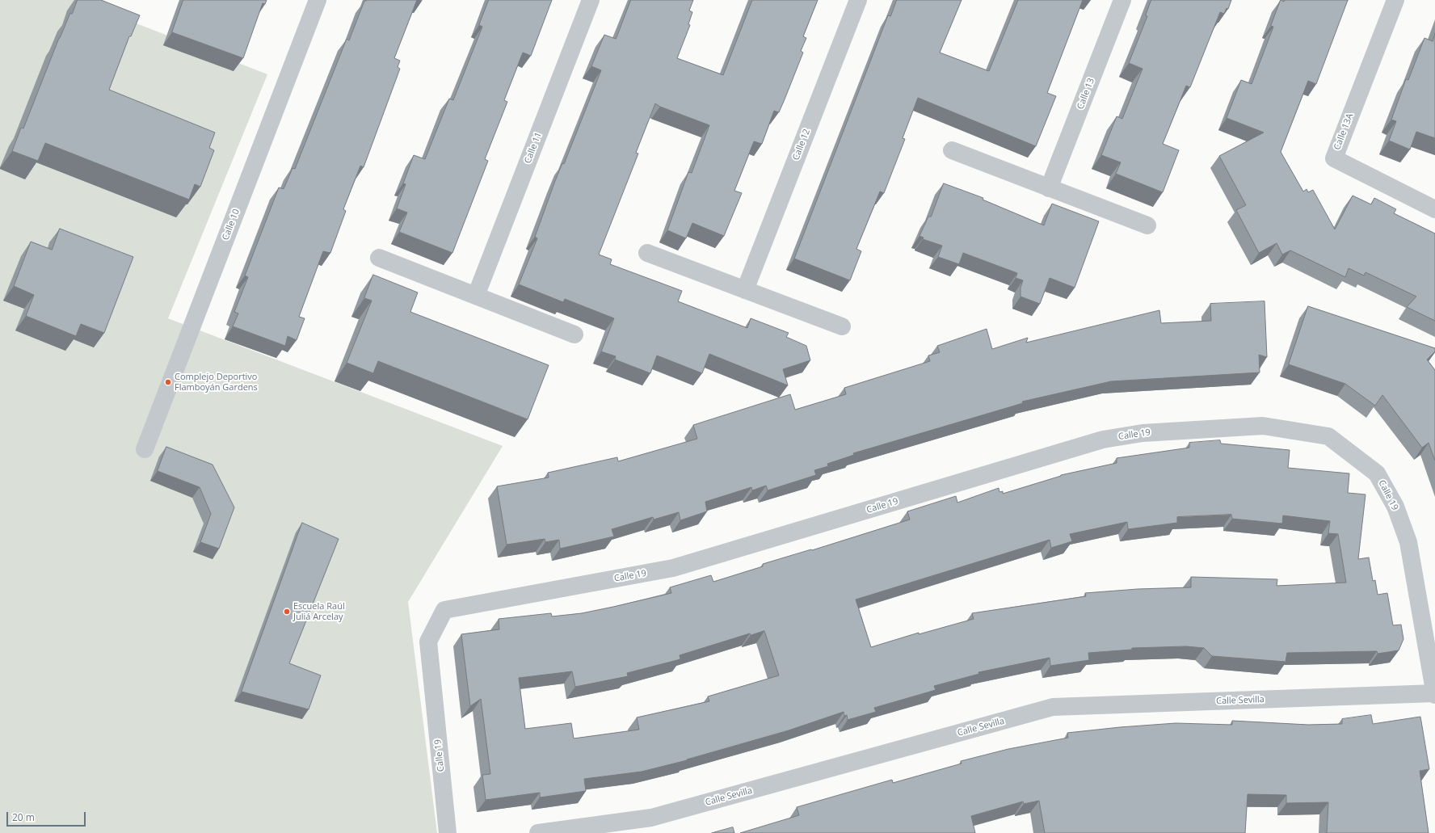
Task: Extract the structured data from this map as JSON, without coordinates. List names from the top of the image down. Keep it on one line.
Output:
{"streets":{"street":["Calle 13","Calle 13A","Calle 12","Calle 11","Calle 10","Calle 19","Calle Sevilla"]},"crossings":[["Calle 19","Calle Sevilla"]],"places":["Complejo Deportivo Flamboyán Gardens","Escuela Raúl Juliá Arcelay"],"scale_bar":"20 m"}
